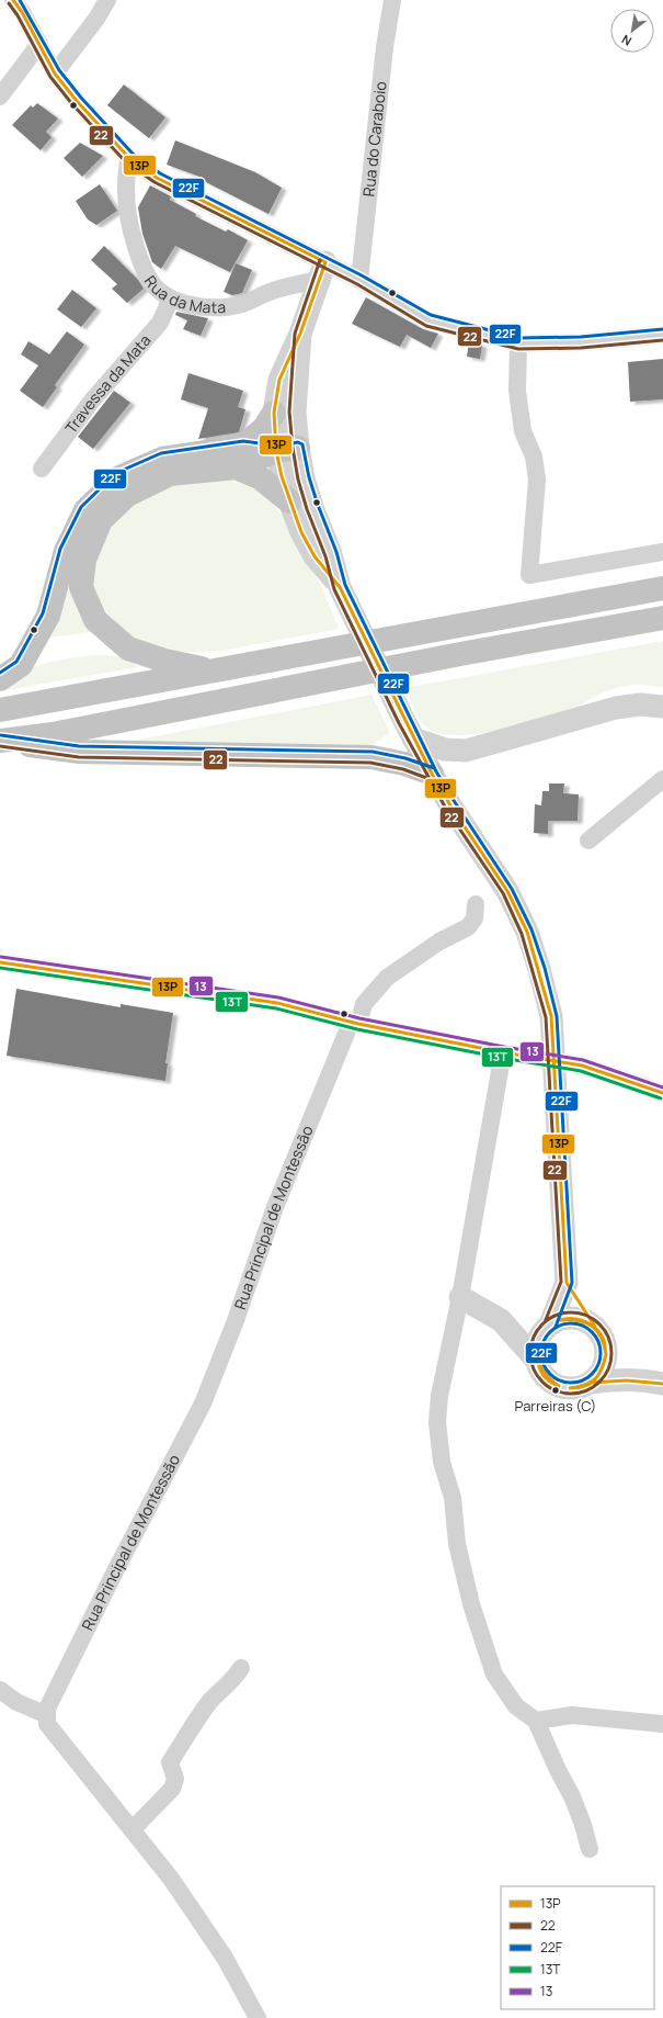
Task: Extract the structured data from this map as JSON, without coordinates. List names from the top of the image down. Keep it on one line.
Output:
{"streets":{"street":["Rua do Caraboio","Rua da Mata","Travessa da Mata","Rua Principal de Montessão"]},"crossings":[["Rua da Mata","Travessa da Mata"]],"places":["Parreiras (C)"],"lines":["transit line 13P","transit line 22F","transit line 22","transit line 13","transit line 13T"],"legend":["13P","22","22F","13T","13"],"north":"bottom left"}
